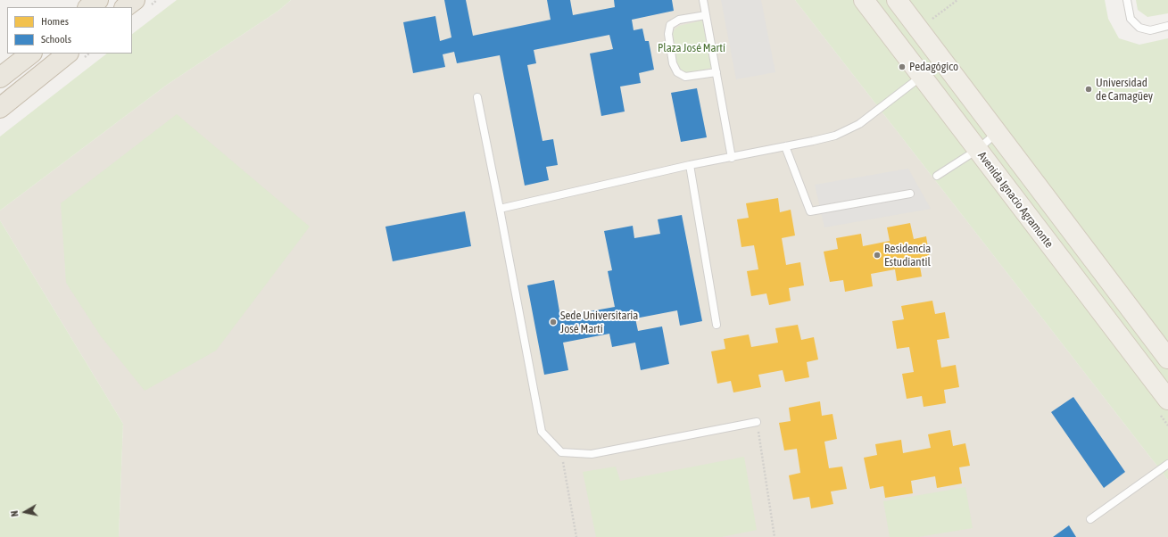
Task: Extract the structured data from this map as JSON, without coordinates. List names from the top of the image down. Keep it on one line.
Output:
{"streets":{"main road":["Avenida Ignacio Agramonte"]},"parks":["Plaza José Martí"],"places":["Pedagógico","Universidad de Camagüey","Residencia Estudiantil","Sede Universitaria José Martí"],"legend":["Homes","Schools"],"north":"left"}
